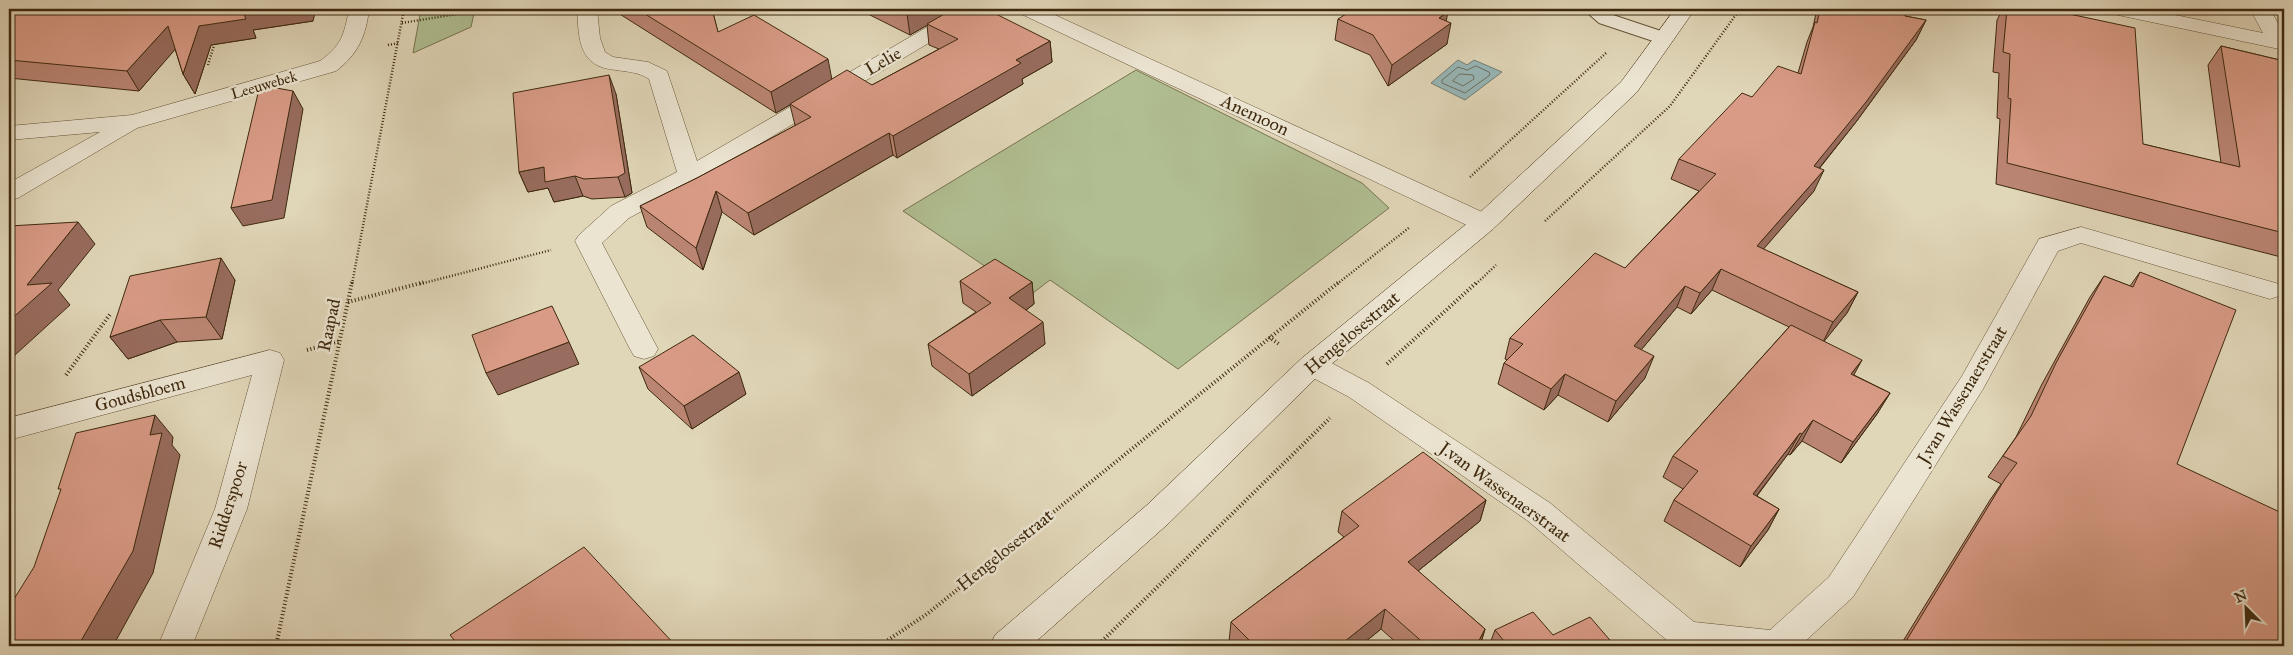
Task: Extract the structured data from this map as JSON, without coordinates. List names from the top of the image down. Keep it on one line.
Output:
{"streets":{"street":["Lelie","Leeuwebek","Anemoon","Hengelosestraat","Goudsbloem","J.van Wassenaerstraat","Ridderspoor"],"path":["Raapad"]},"crossings":[["Anemoon","Hengelosestraat"],["Hengelosestraat","J.van Wassenaerstraat"],["Goudsbloem","Ridderspoor"]],"north":"top left"}
